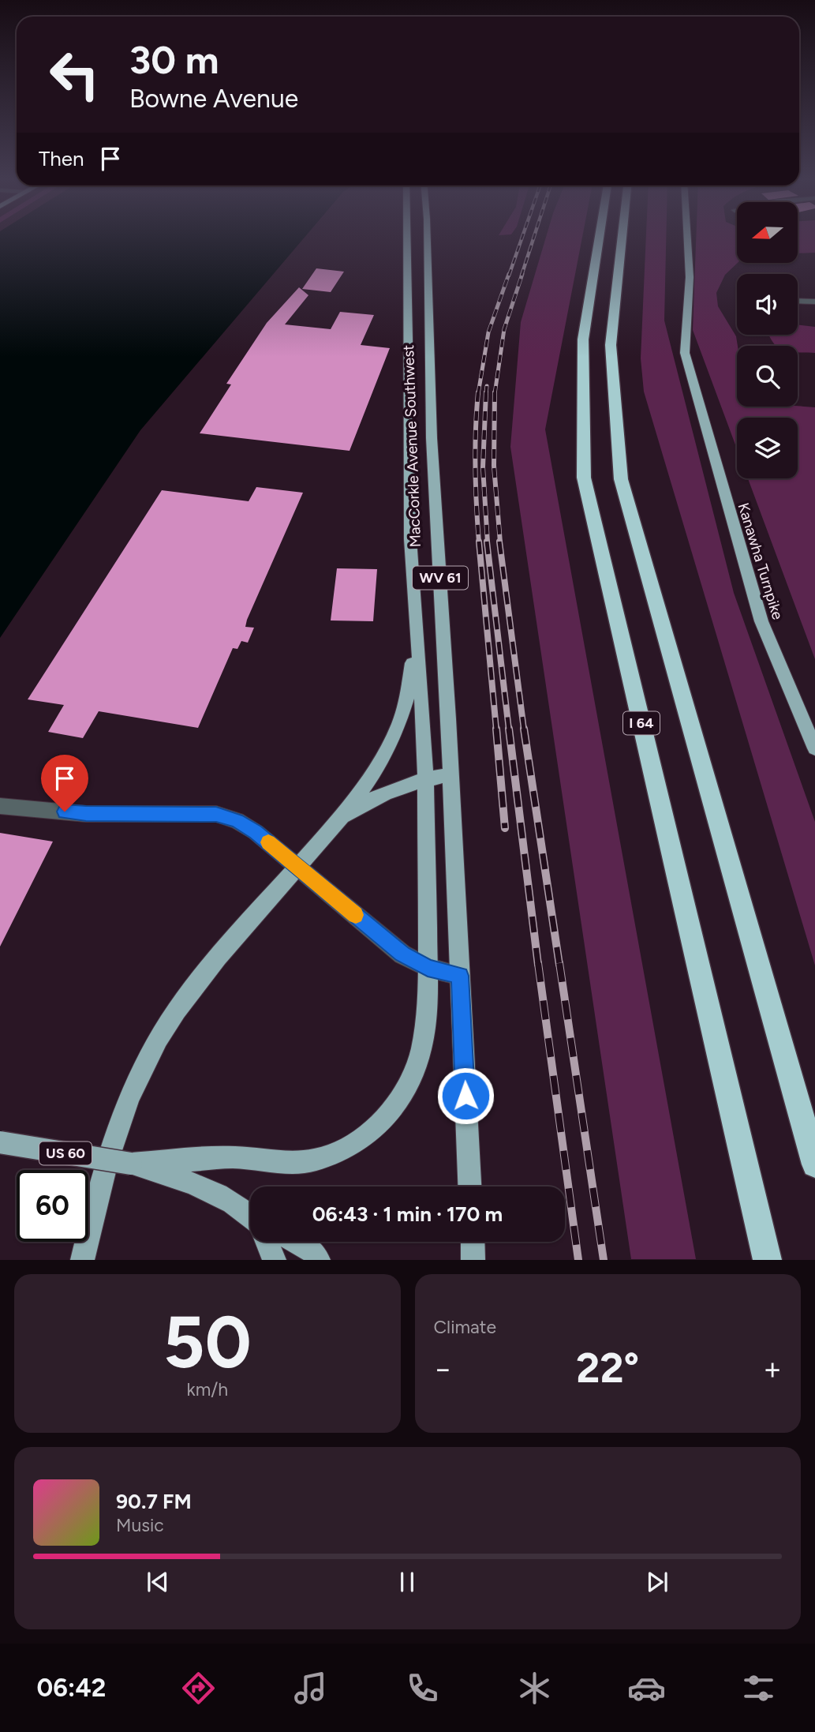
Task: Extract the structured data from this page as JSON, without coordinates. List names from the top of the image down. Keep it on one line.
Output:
{"streets":{"highway":["I 64"],"main road":["MacCorkle Avenue Southwest","Kanawha Turnpike","WV 61","US 60"]},"crossings":[["MacCorkle Avenue Southwest","US 60"]],"north":"left","page":{"turn":["30 m","Bowne Avenue"],"then":"Then","limit":"60","trip":"06:43 · 1 min · 170 m","tile":[["50","km/h"],"Climate"],"heat":["−","22°","+"],"song":["90.7 FM","Music"],"tabs":"06:42"}}
